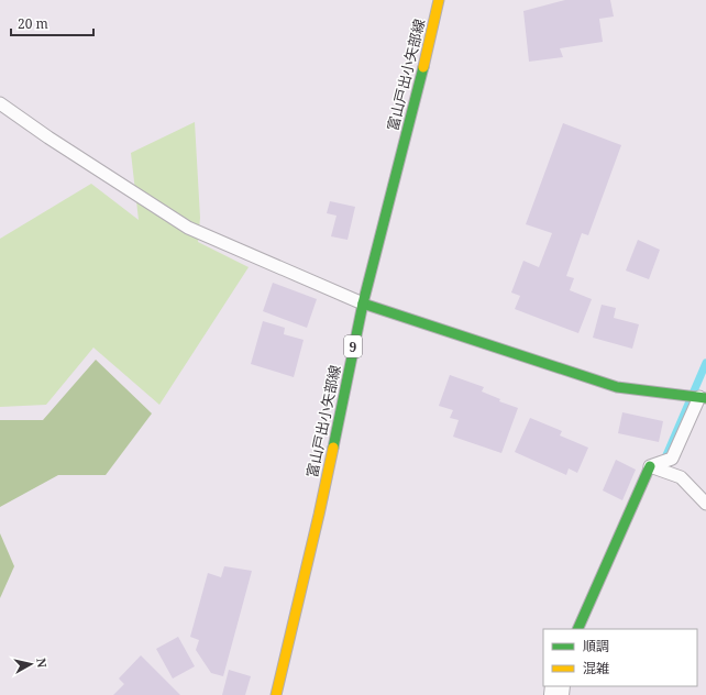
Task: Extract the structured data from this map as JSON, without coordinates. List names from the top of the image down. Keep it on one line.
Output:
{"streets":{"main road":["富山戸出小矢部線","9"]},"legend":["順調","混雑"],"scale_bar":"20 m","north":"right"}
